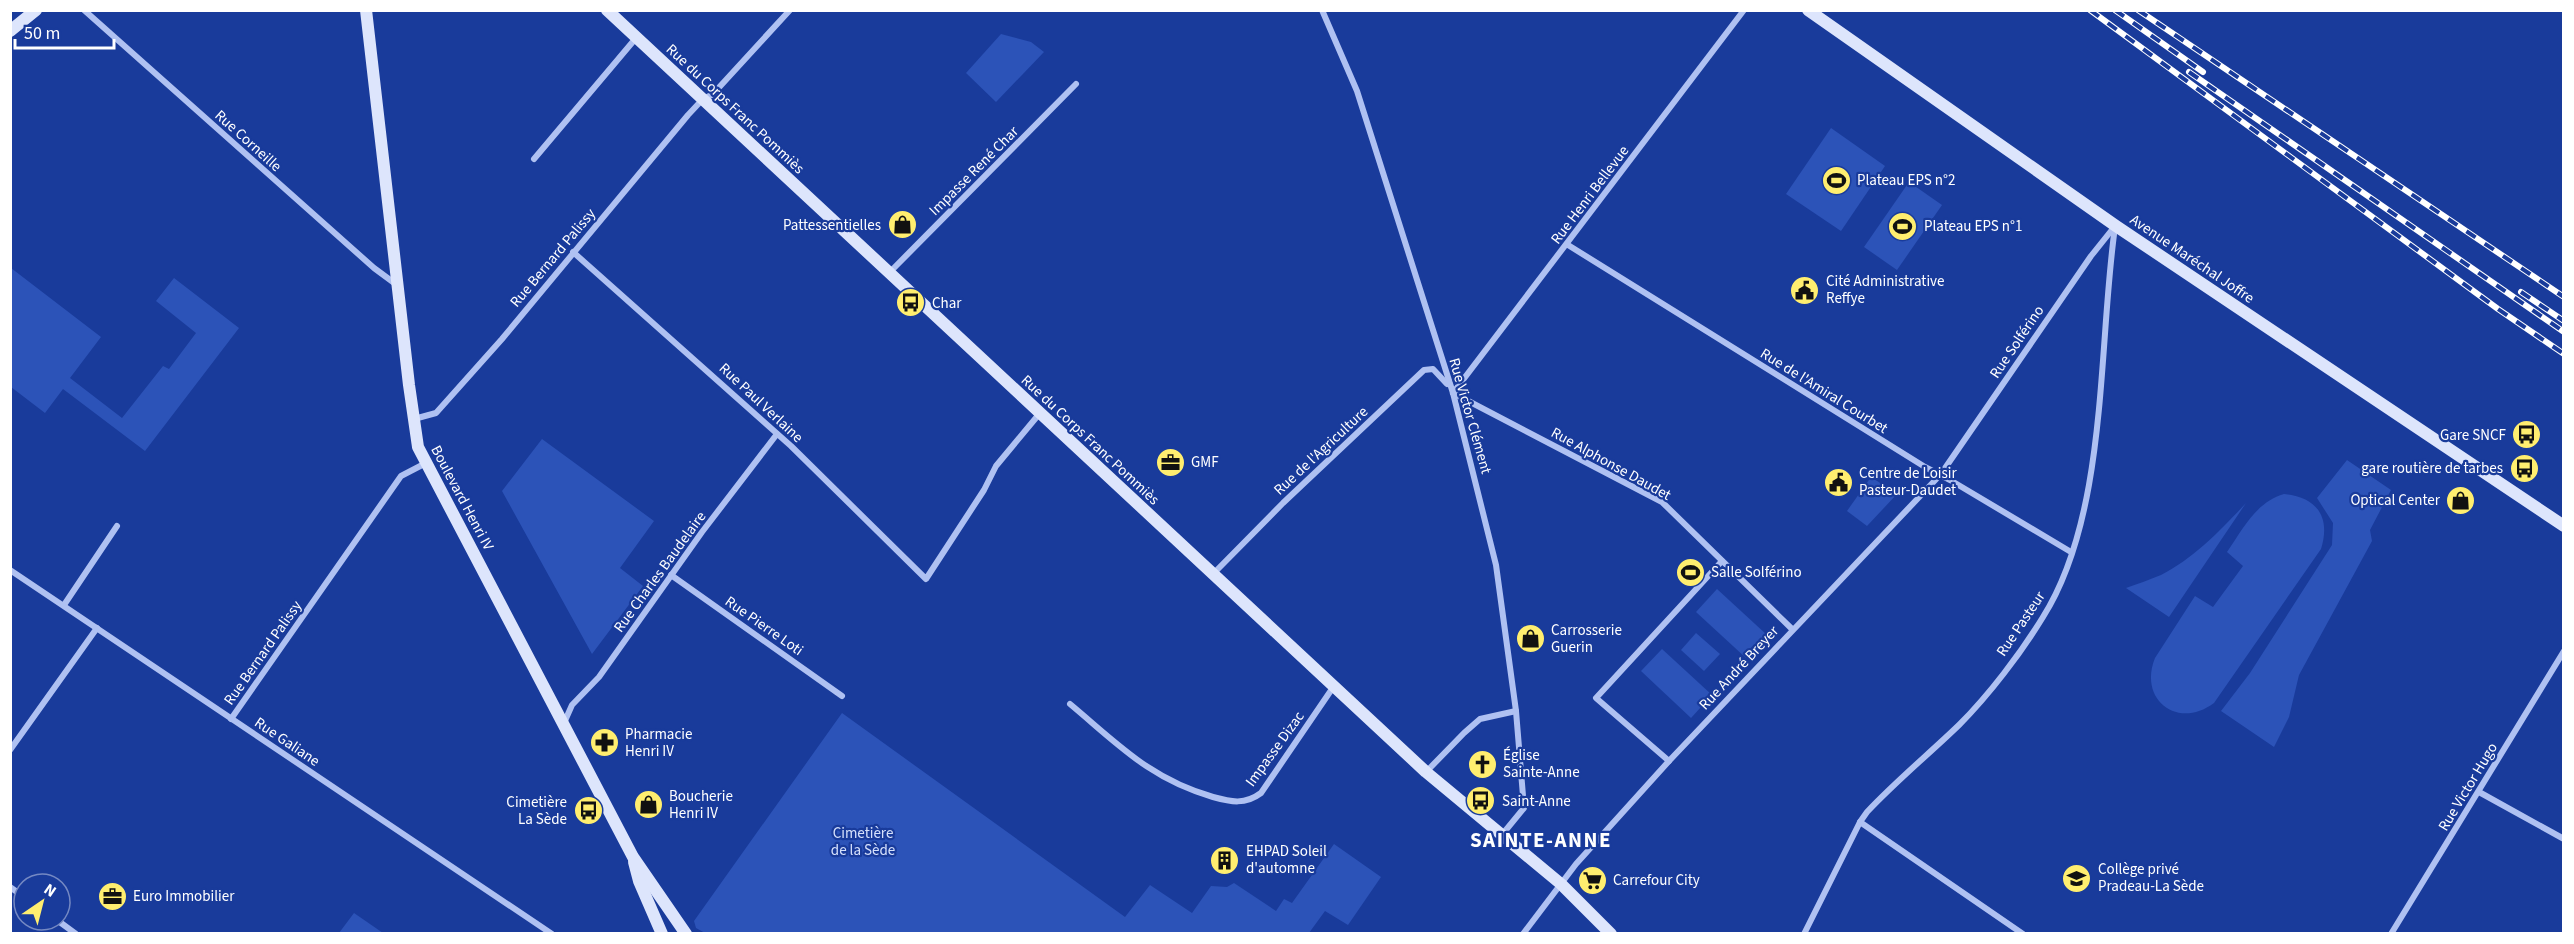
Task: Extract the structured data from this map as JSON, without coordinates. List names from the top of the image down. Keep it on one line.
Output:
{"streets":{"main road":["Rue du Corps Franc Pommiès","Avenue Maréchal Joffre","Boulevard Henri IV"],"street":["Rue Corneille","Impasse René Char","Rue Henri Bellevue","Rue Bernard Palissy","Rue Solférino","Rue de l'Amiral Courbet","Rue Paul Verlaine","Rue Victor Clément","Rue de l'Agriculture","Rue Alphonse Daudet","Rue Charles Baudelaire","Rue Pasteur","Rue Pierre Loti","Rue André Breyer","Rue Galiane","Impasse Dizac","Rue Victor Hugo"]},"crossings":[["Rue du Corps Franc Pommiès","Impasse René Char"],["Rue du Corps Franc Pommiès","Rue Bernard Palissy"],["Rue du Corps Franc Pommiès","Rue Paul Verlaine"],["Rue du Corps Franc Pommiès","Rue Victor Clément"],["Rue du Corps Franc Pommiès","Rue de l'Agriculture"],["Rue du Corps Franc Pommiès","Rue André Breyer"],["Rue du Corps Franc Pommiès","Impasse Dizac"],["Rue Corneille","Boulevard Henri IV"],["Rue Henri Bellevue","Rue de l'Amiral Courbet"],["Rue Henri Bellevue","Rue Victor Clément"],["Rue Henri Bellevue","Rue de l'Agriculture"],["Rue Henri Bellevue","Rue Alphonse Daudet"],["Rue Bernard Palissy","Rue Paul Verlaine"],["Rue Bernard Palissy","Boulevard Henri IV"],["Rue Bernard Palissy","Rue Galiane"],["Avenue Maréchal Joffre","Rue Solférino"],["Avenue Maréchal Joffre","Rue Pasteur"],["Rue Solférino","Rue de l'Amiral Courbet"],["Rue Solférino","Rue Pasteur"],["Rue Solférino","Rue André Breyer"],["Rue de l'Amiral Courbet","Rue Pasteur"],["Rue de l'Amiral Courbet","Rue André Breyer"],["Rue Paul Verlaine","Rue Charles Baudelaire"],["Rue Victor Clément","Rue de l'Agriculture"],["Rue Victor Clément","Rue Alphonse Daudet"],["Rue de l'Agriculture","Rue Alphonse Daudet"],["Rue Alphonse Daudet","Rue André Breyer"],["Boulevard Henri IV","Rue Charles Baudelaire"],["Rue Charles Baudelaire","Rue Pierre Loti"]],"districts":["SAINTE-ANNE"],"parks":["Cimetière de la Sède"],"places":{"sports":["Plateau EPS n°2","Plateau EPS n°1","Salle Solférino"],"shop":["Pattessentielles","Optical Center","Carrosserie Guerin","Boucherie Henri IV"],"public building":["Cité Administrative Reffye","Centre de Loisir Pasteur-Daudet"],"bus stop":["Char","Gare SNCF","gare routière de tarbes","Saint-Anne","Cimetière La Sède"],"office":["GMF","Euro Immobilier"],"pharmacy":["Pharmacie Henri IV"],"church":["Église Sainte-Anne"],"building":["EHPAD Soleil d'automne"],"school or university":["Collège privé Pradeau-La Sède"],"supermarket":["Carrefour City"]},"scale_bar":"50 m","north":"top right"}
